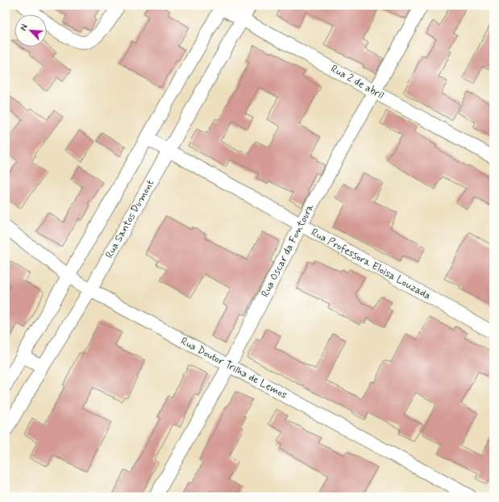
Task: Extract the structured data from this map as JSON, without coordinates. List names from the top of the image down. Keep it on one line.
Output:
{"streets":{"street":["Rua 2 de abril","Rua Santos Dumont","Rua Oscar da Fontoura","Rua Professora Eloisa Louzada","Rua Doutor Trilha de Lemos"]},"crossings":[["Rua 2 de abril","Rua Santos Dumont"],["Rua 2 de abril","Rua Oscar da Fontoura"],["Rua Santos Dumont","Rua Professora Eloisa Louzada"],["Rua Santos Dumont","Rua Doutor Trilha de Lemos"],["Rua Oscar da Fontoura","Rua Professora Eloisa Louzada"],["Rua Oscar da Fontoura","Rua Doutor Trilha de Lemos"]],"north":"top left"}
